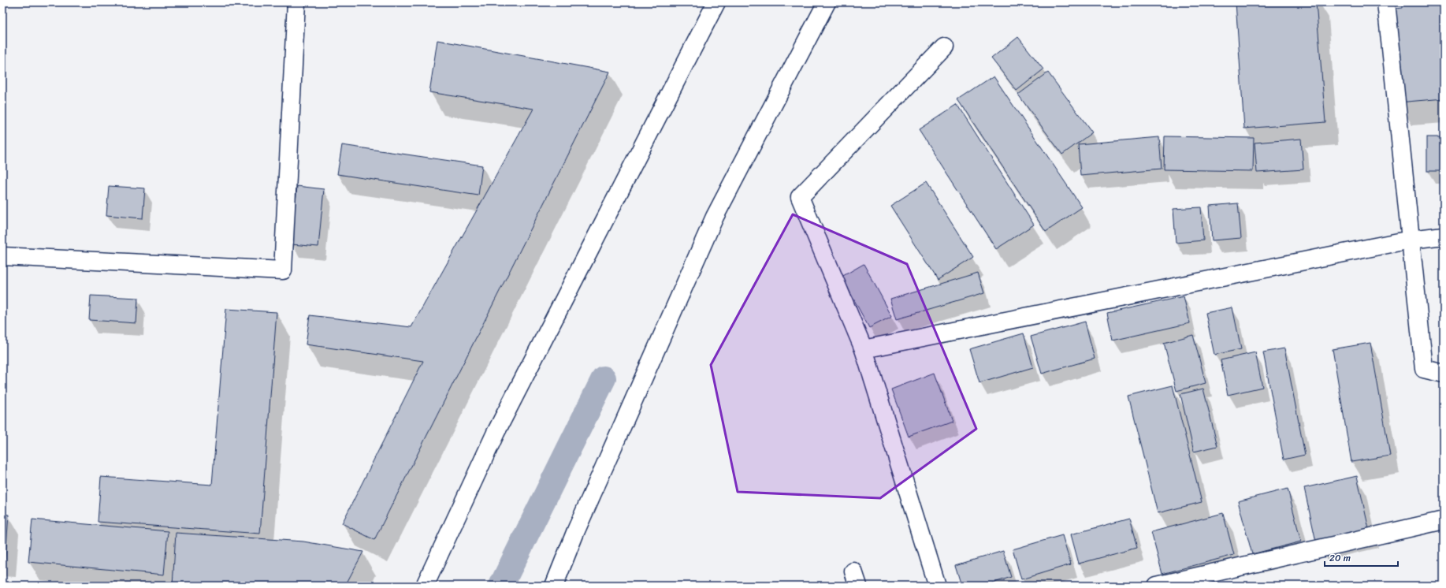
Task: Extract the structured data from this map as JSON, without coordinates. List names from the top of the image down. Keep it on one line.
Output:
{"scale_bar":"20 m"}
